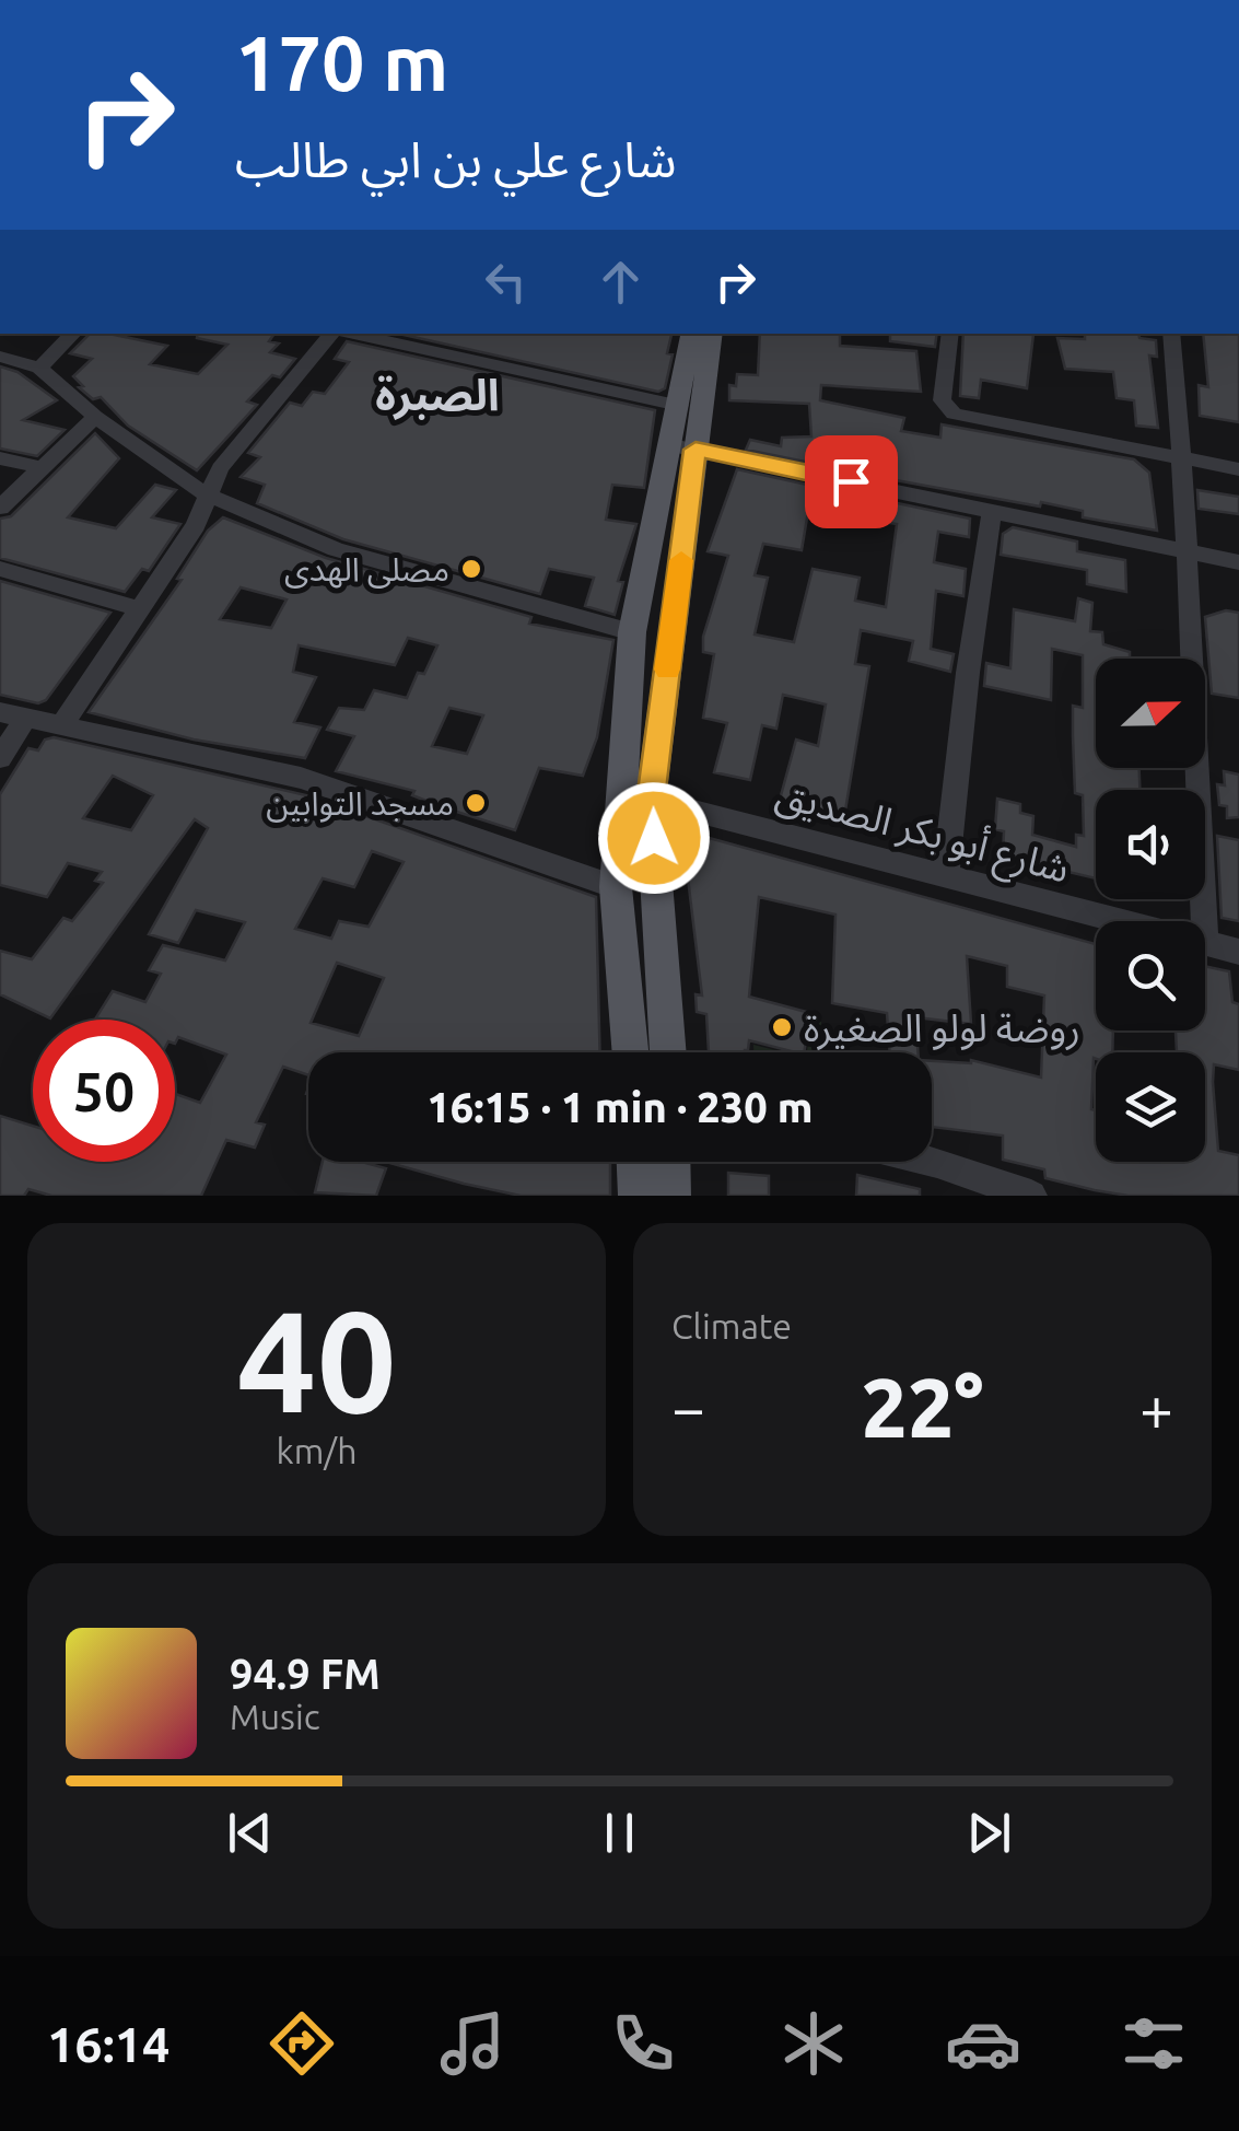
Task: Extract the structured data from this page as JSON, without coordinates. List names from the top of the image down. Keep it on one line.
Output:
{"streets":{"street":["شارع أبو بكر الصديق"]},"districts":["الصبرة"],"places":["مصلى الهدى","مسجد التوابين","روضة لولو الصغيرة"],"north":"right","page":{"turn":["170 m","شارع علي بن ابي طالب"],"limit":"50","trip":"16:15 · 1 min · 230 m","tile":[["40","km/h"],"Climate"],"heat":["−","22°","+"],"song":["94.9 FM","Music"],"tabs":"16:14"}}
